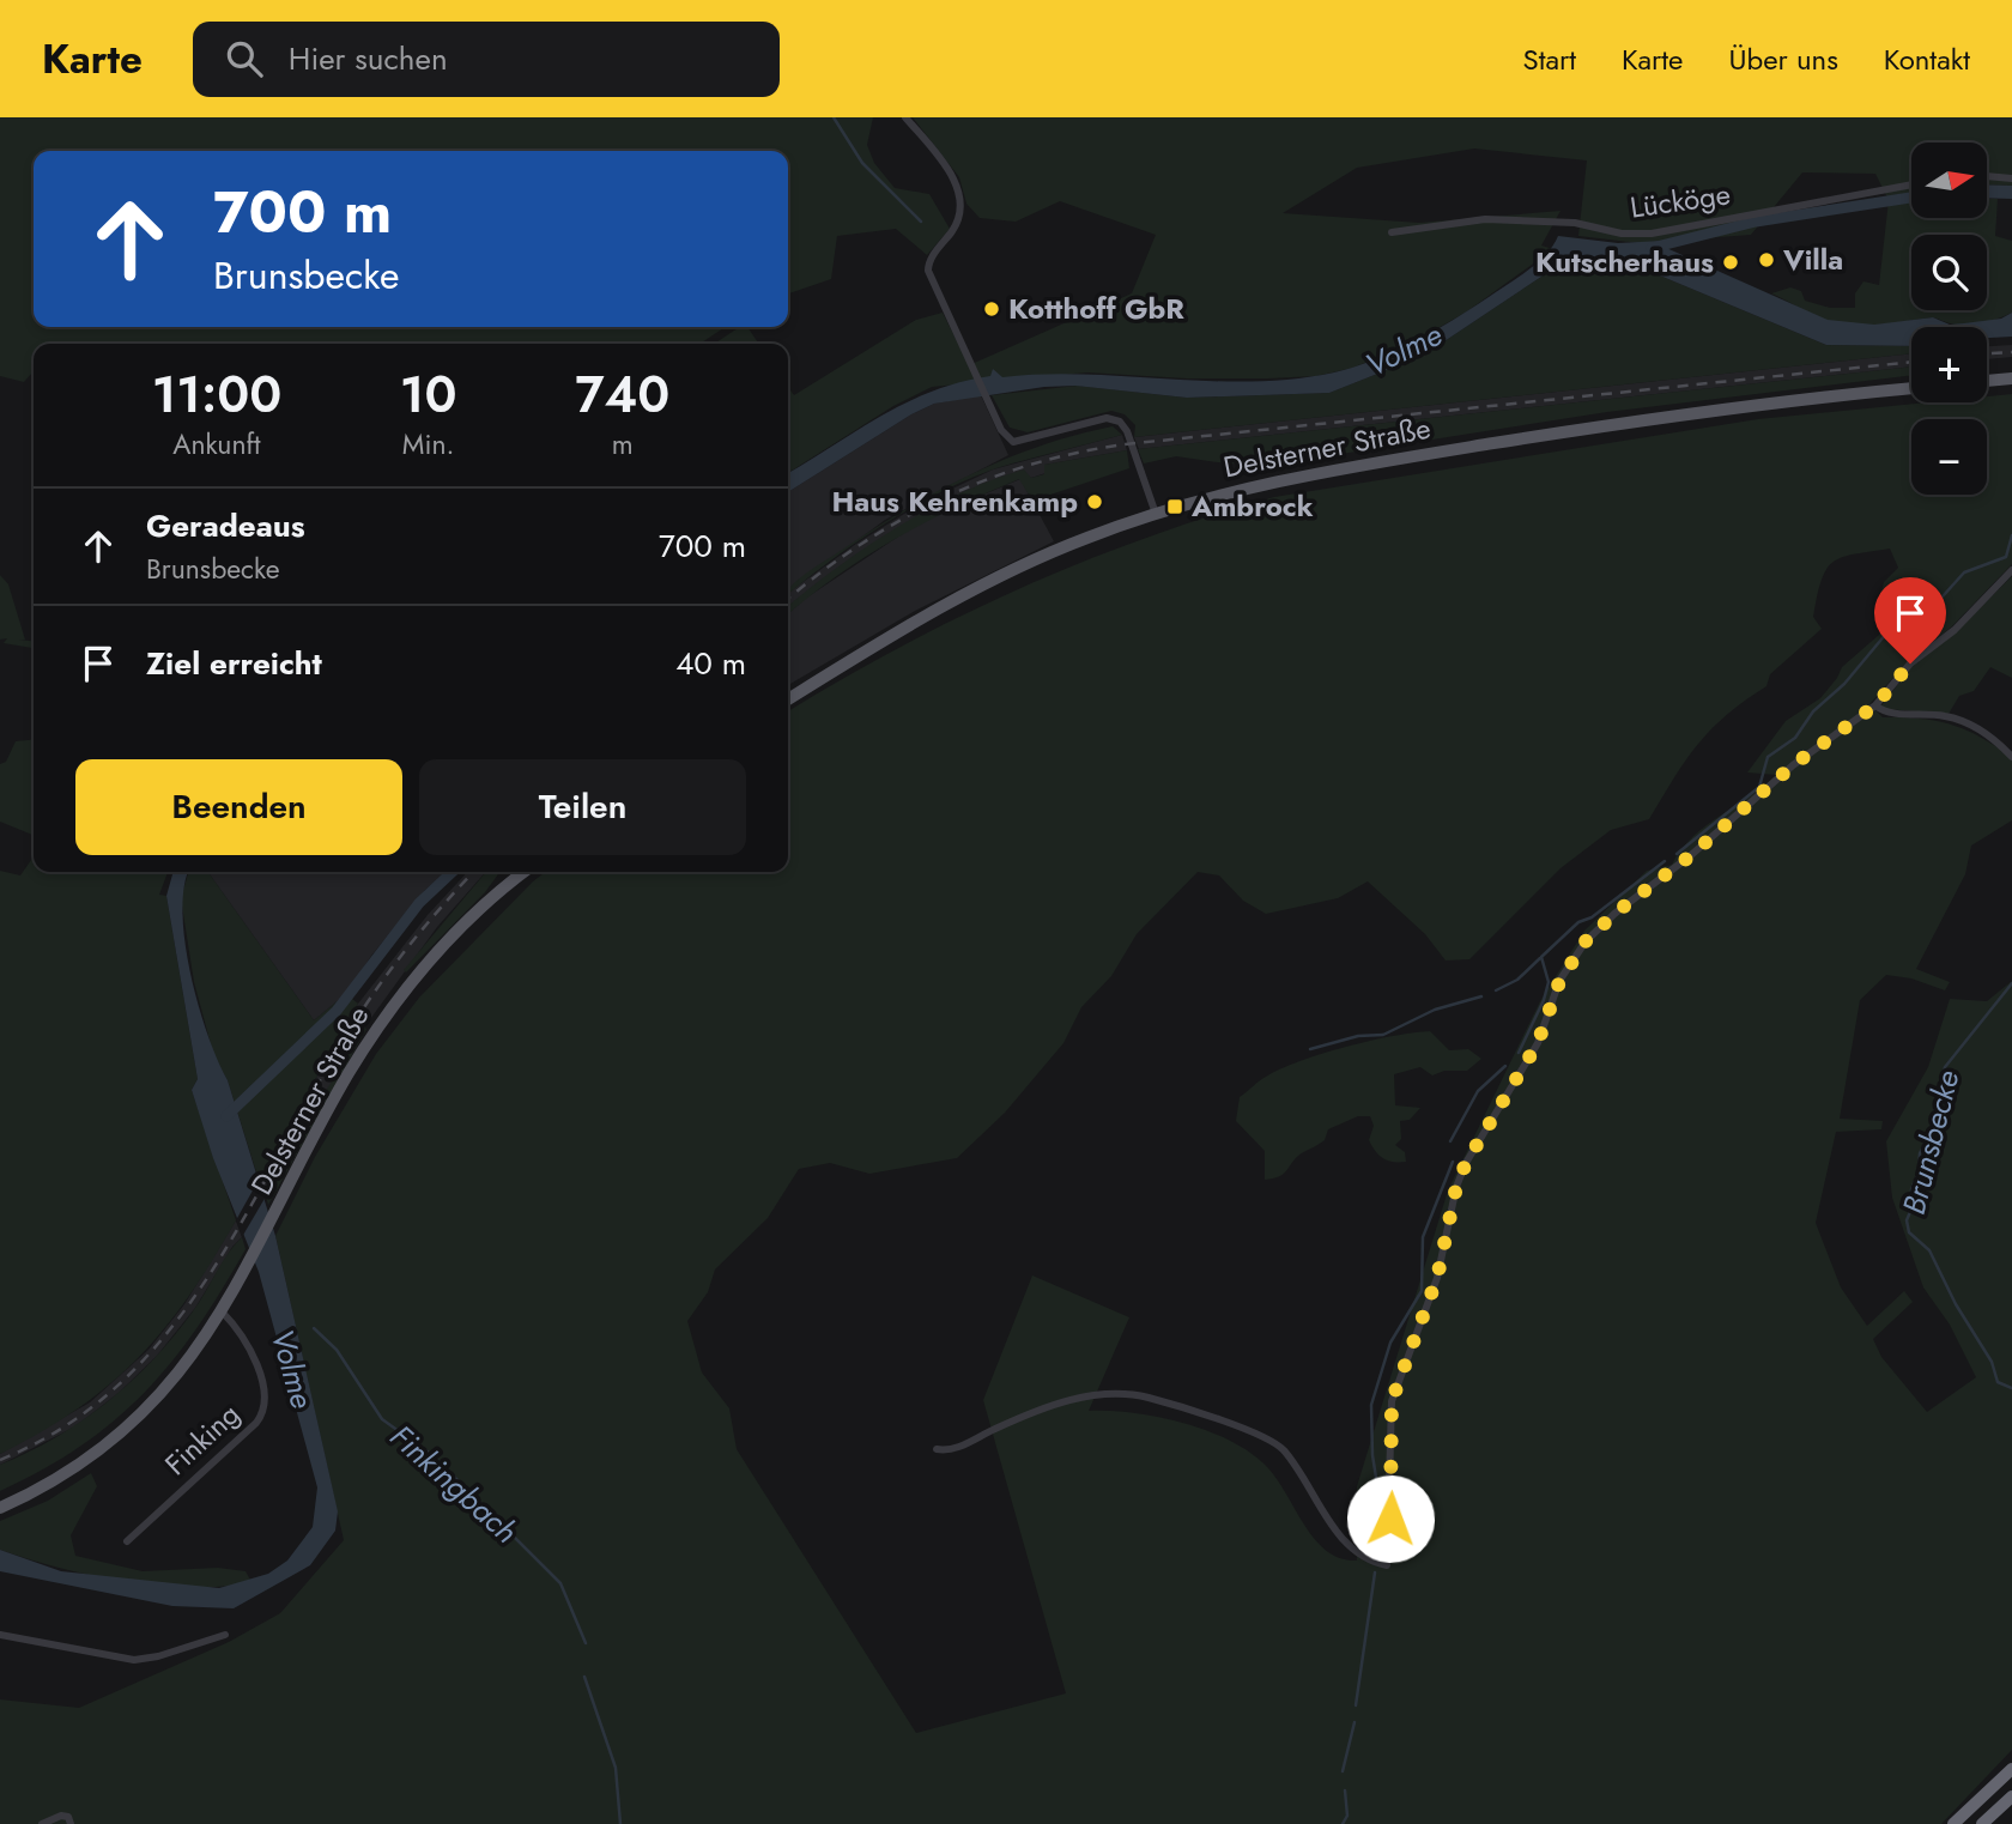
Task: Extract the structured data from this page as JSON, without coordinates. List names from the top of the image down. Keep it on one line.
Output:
{"streets":{"main road":["Delsterner Straße"],"street":["Lücköge","Finking"]},"crossings":[["Delsterner Straße","Finking"]],"water":["Volme","Brunsbecke","Finkingbach"],"places":{"other":["Villa","Kutscherhaus","Kotthoff GbR","Haus Kehrenkamp"],"transit":["Ambrock"]},"north":"right","page":{"header":"Karte","search":"Hier suchen","nav":["Start","Karte","Über uns","Kontakt"],"map_buttons":["+","−"],"turn":["700 m","Brunsbecke"],"eta":["11:00","Ankunft","10","Min.","740","m"],"list":[{"name":"Geradeaus","note":"Brunsbecke","value":"700 m"},{"name":"Ziel erreicht","value":"40 m"}],"buttons":["Beenden","Teilen"]}}
